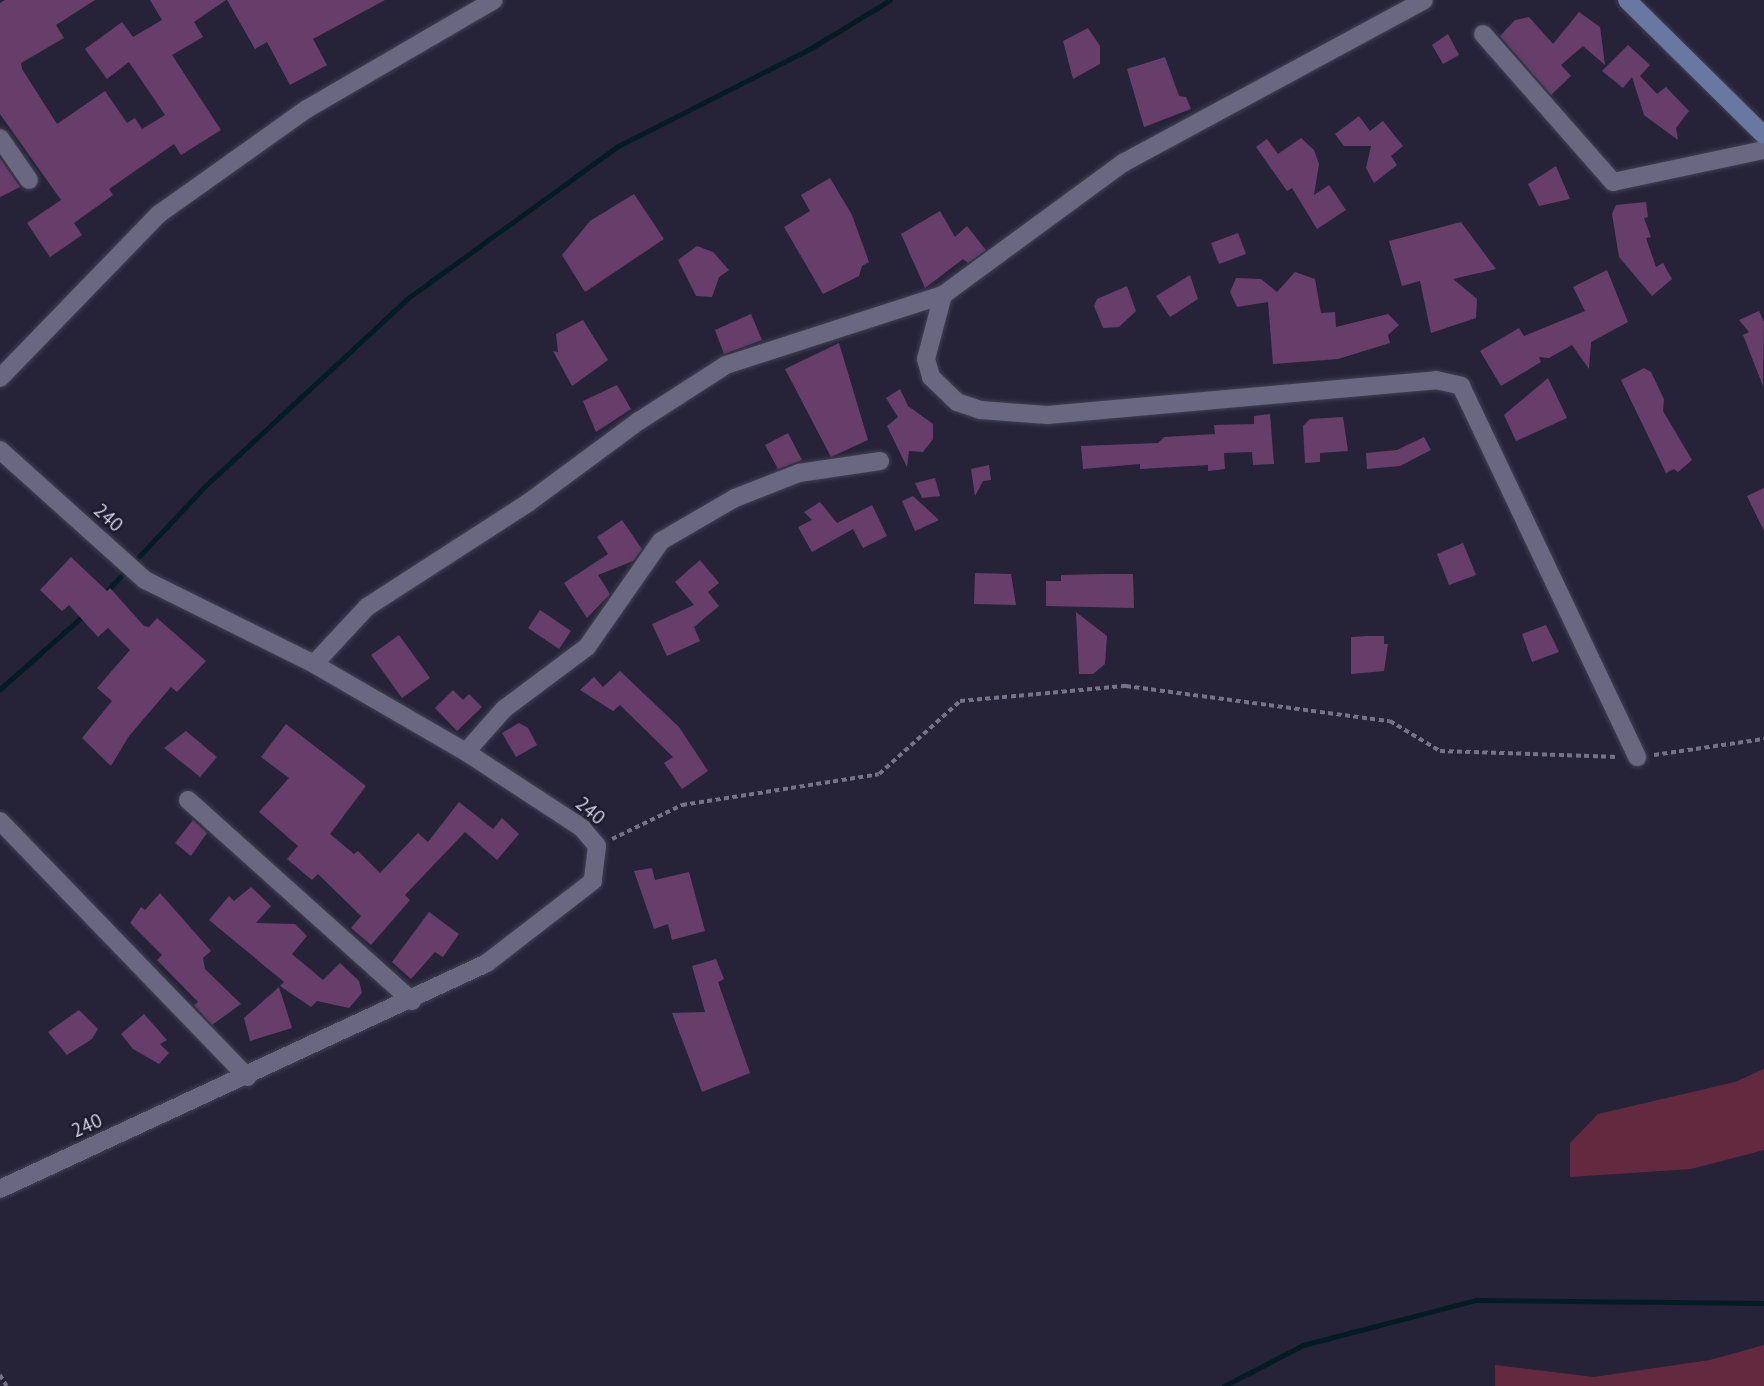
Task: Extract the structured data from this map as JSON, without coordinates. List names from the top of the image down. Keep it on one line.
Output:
{"streets":{"street":["240"]}}
